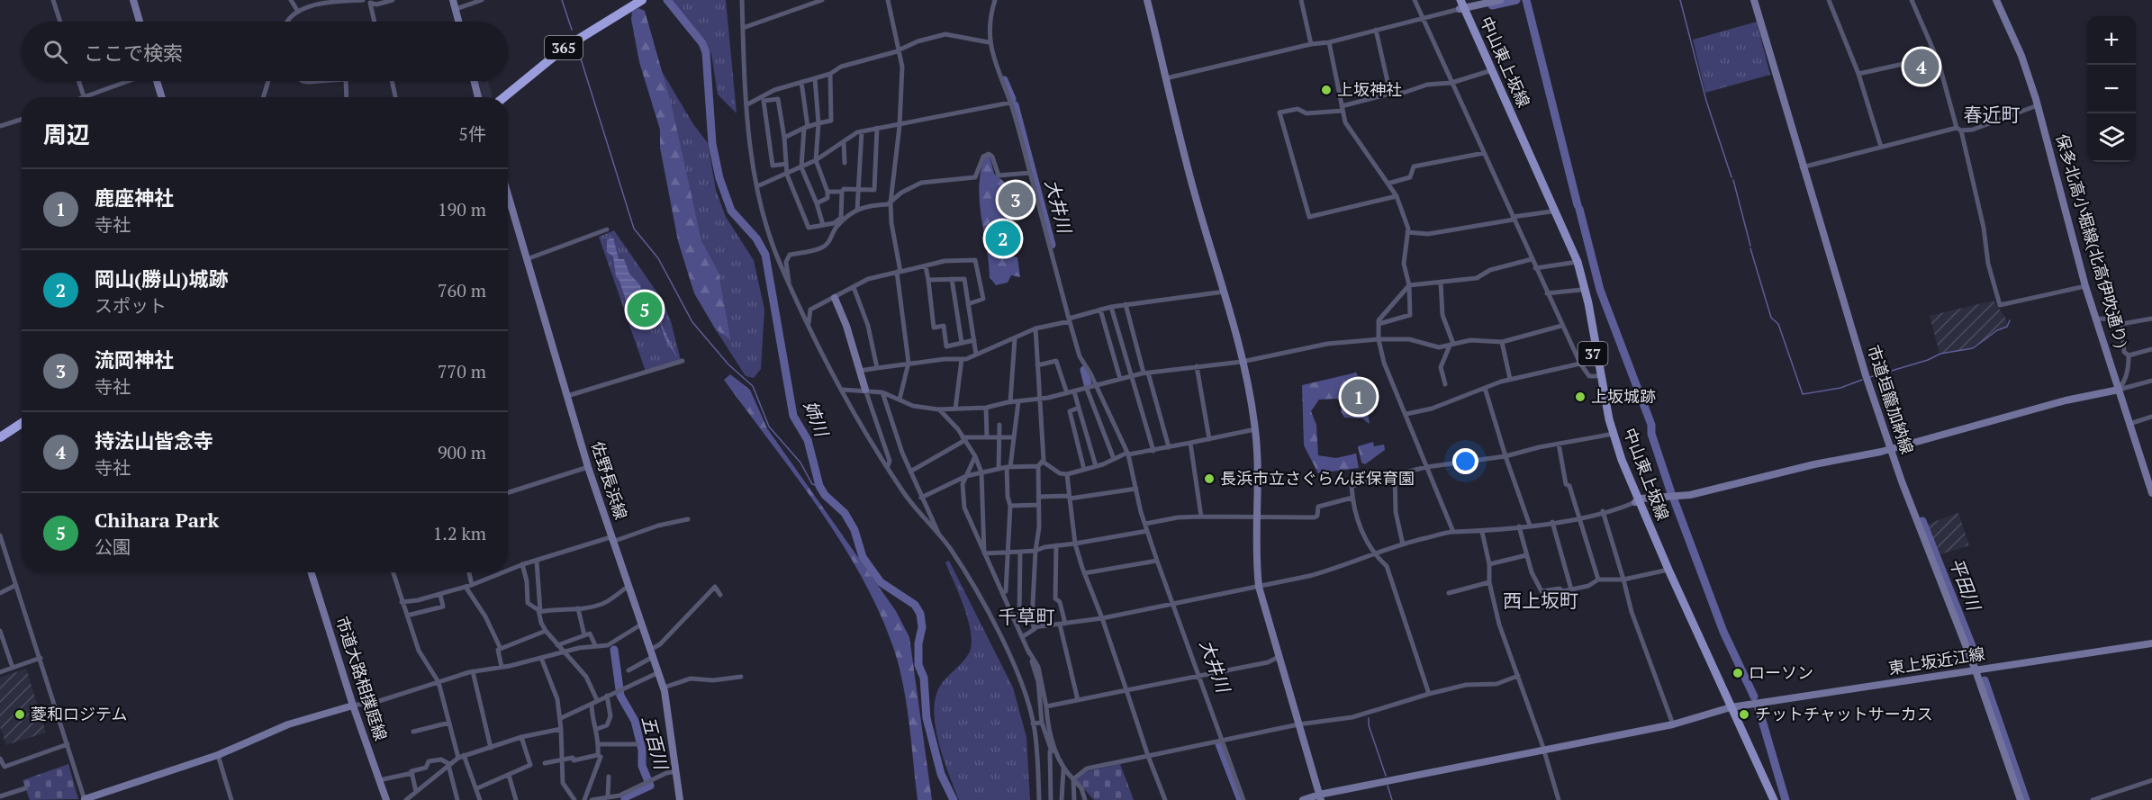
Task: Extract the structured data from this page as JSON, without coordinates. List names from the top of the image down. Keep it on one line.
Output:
{"streets":{"highway":["365"],"main road":["中山東上坂線","37"],"street":["保多北高小堀線(北高伊吹通り)","市道垣籠加納線","佐野長浜線","東上坂近江線","市道大路相撲庭線"]},"crossings":[["中山東上坂線","東上坂近江線"],["市道垣籠加納線","東上坂近江線"]],"districts":["春近町","西上坂町","千草町"],"water":["大井川","姉川","平田川","五百川"],"places":["上坂神社","上坂城跡","長浜市立さぐらんぼ保育園","ローソン","菱和ロジテム","チットチャットサーカス"],"page":{"map_buttons":["+","−"],"search":"ここで検索","pins":["4","3","2","5","1"],"heading":["周辺","5件"],"list":[{"mark":"1","name":"鹿座神社","note":"寺社","value":"190 m"},{"mark":"2","name":"岡山(勝山)城跡","note":"スポット","value":"760 m"},{"mark":"3","name":"流岡神社","note":"寺社","value":"770 m"},{"mark":"4","name":"持法山皆念寺","note":"寺社","value":"900 m"},{"mark":"5","name":"Chihara Park","note":"公園","value":"1.2 km"}]}}
